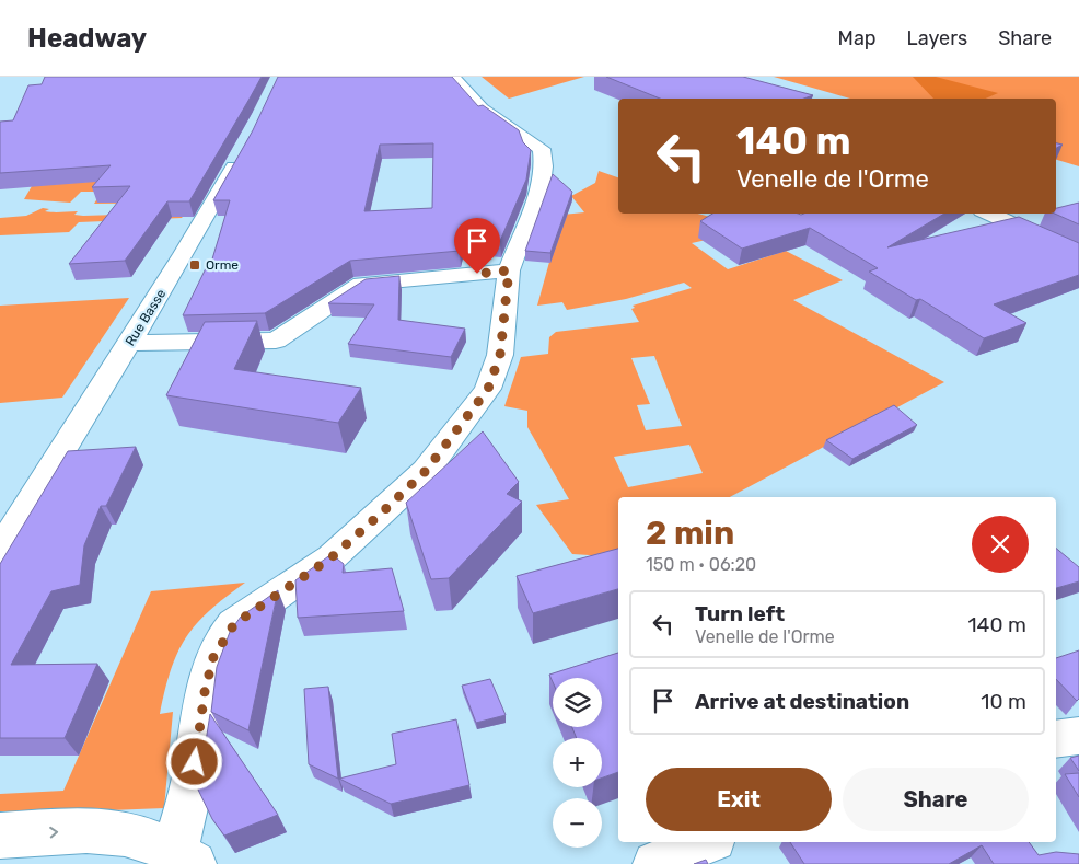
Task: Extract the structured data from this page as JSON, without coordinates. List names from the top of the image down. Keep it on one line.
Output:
{"streets":{"street":["Rue Basse"]},"places":{"transit":["Orme"]},"page":{"header":"Headway","nav":["Map","Layers","Share"],"turn":["140 m","Venelle de l'Orme"],"heading":["2 min","150 m · 06:20"],"list":[{"name":"Turn left","note":"Venelle de l'Orme","value":"140 m"},{"name":"Arrive at destination","value":"10 m"}],"map_buttons":["+","−"],"buttons":["Exit","Share"]}}
